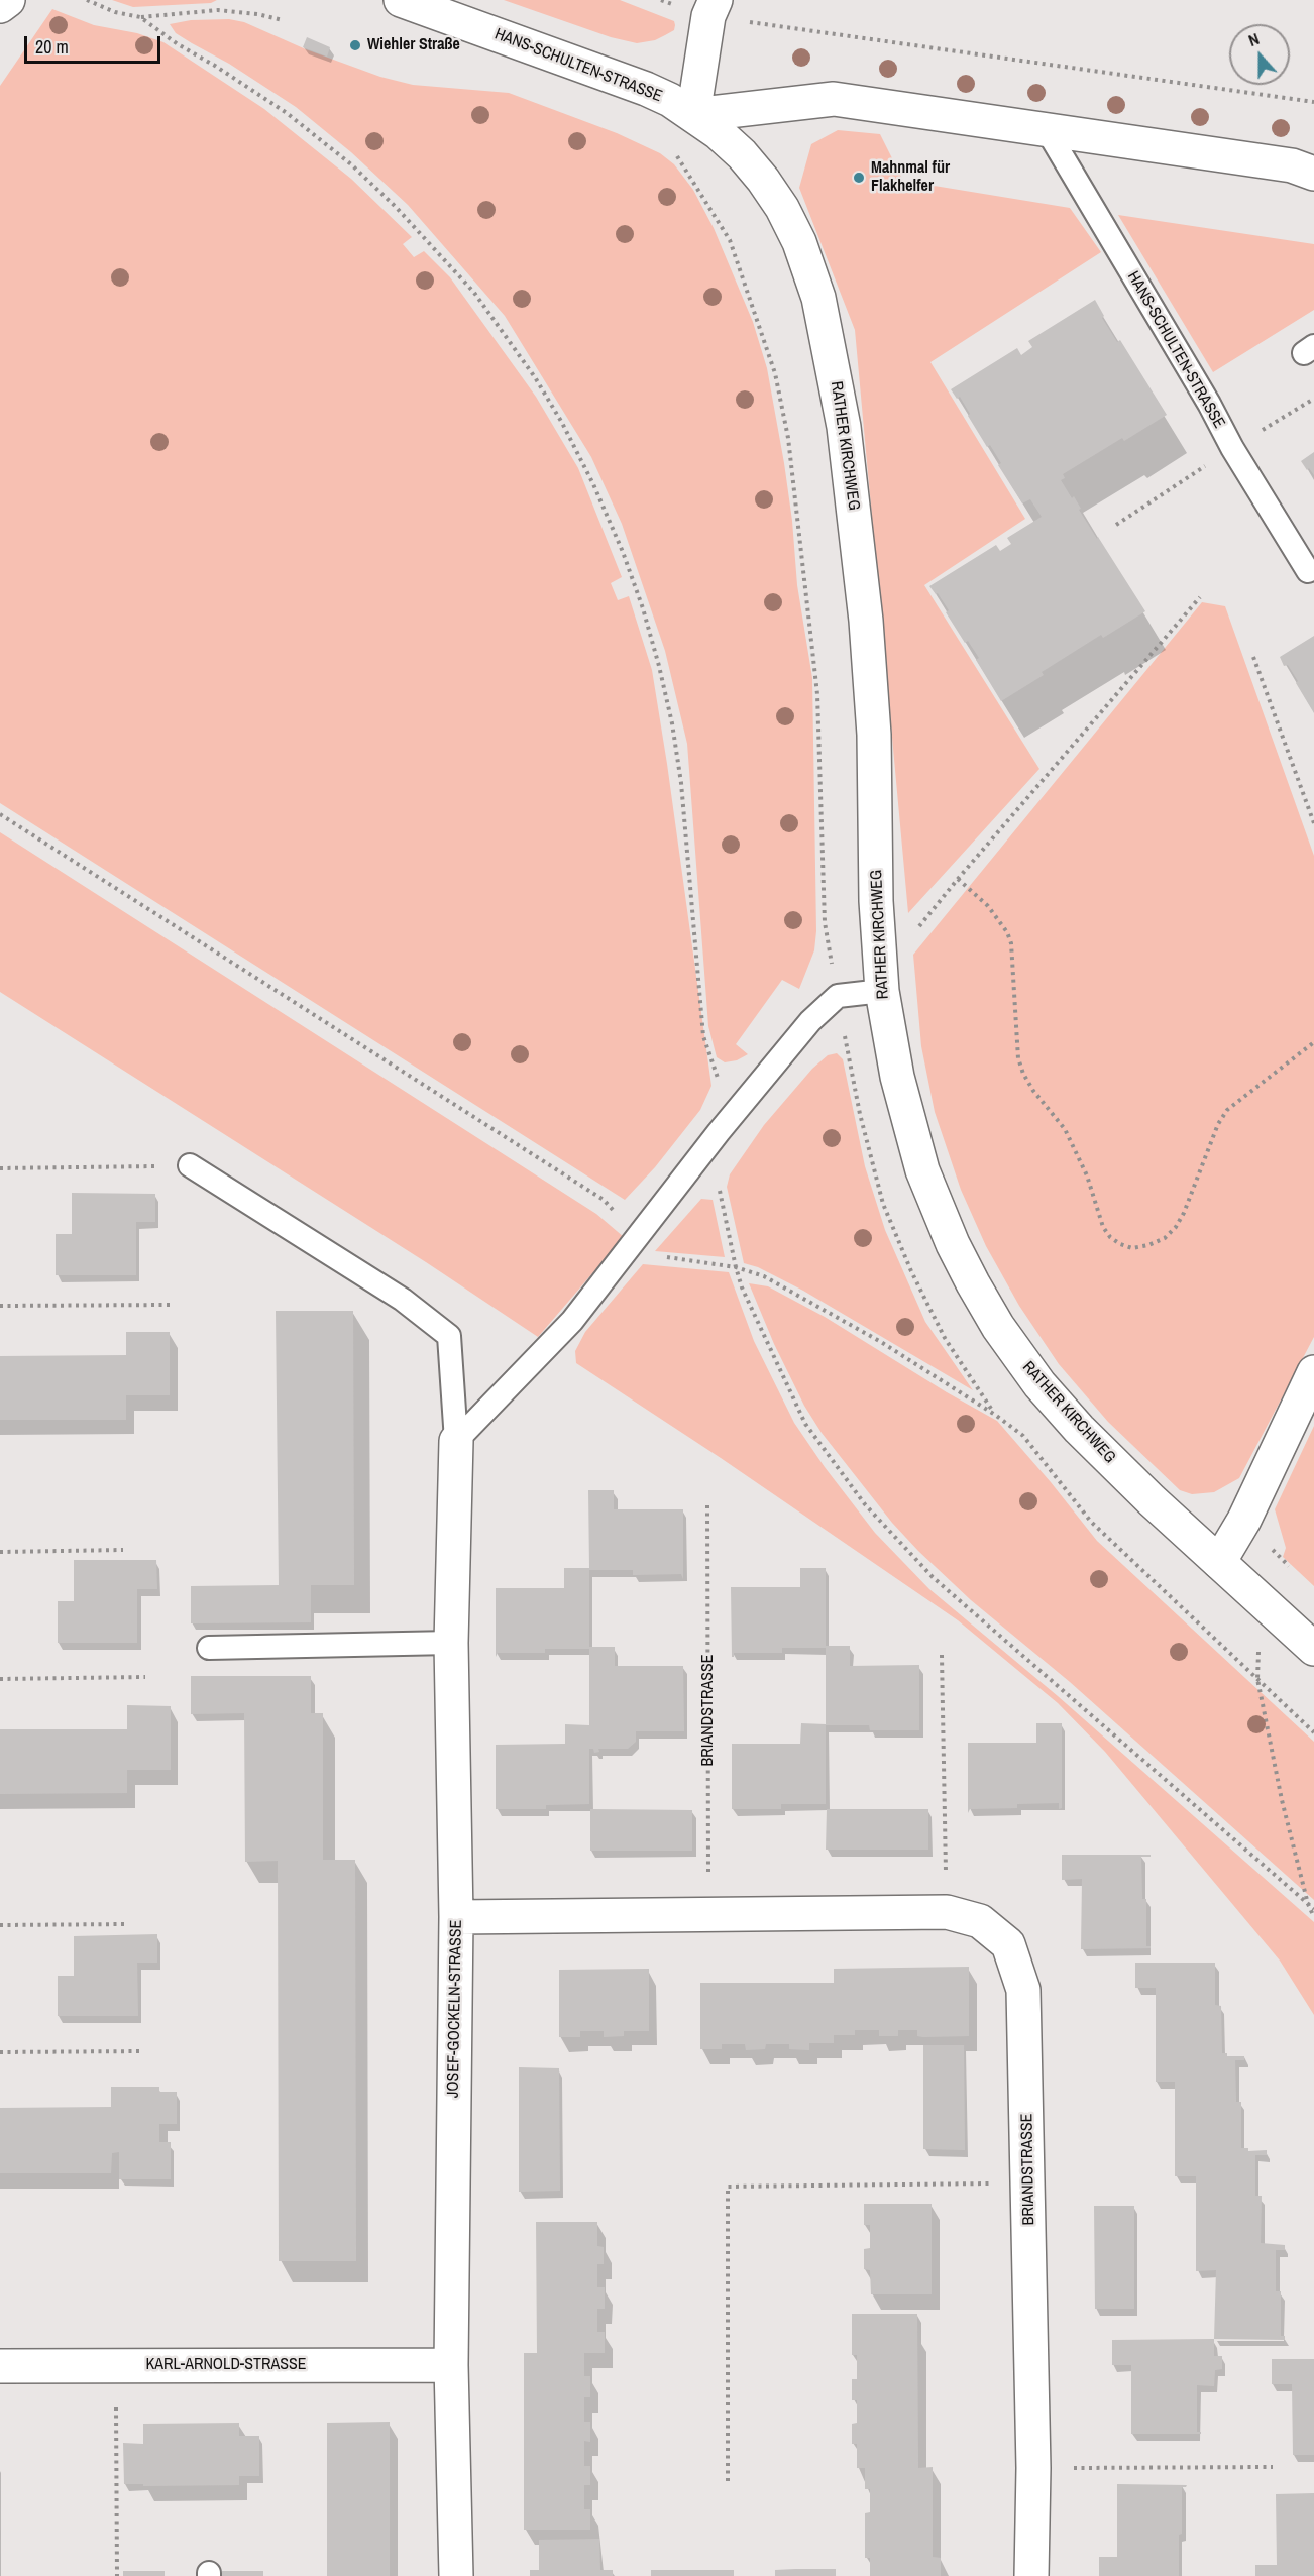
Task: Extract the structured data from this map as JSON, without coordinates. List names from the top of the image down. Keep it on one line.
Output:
{"streets":{"street":["HANS-SCHULTEN-STRASSE","RATHER KIRCHWEG","BRIANDSTRASSE","JOSEF-GOCKELN-STRASSE","KARL-ARNOLD-STRASSE"]},"crossings":[["HANS-SCHULTEN-STRASSE","RATHER KIRCHWEG"],["BRIANDSTRASSE","JOSEF-GOCKELN-STRASSE"],["JOSEF-GOCKELN-STRASSE","KARL-ARNOLD-STRASSE"]],"places":["Wiehler Straße","Mahnmal für Flakhelfer"],"scale_bar":"20 m","north":"top"}
